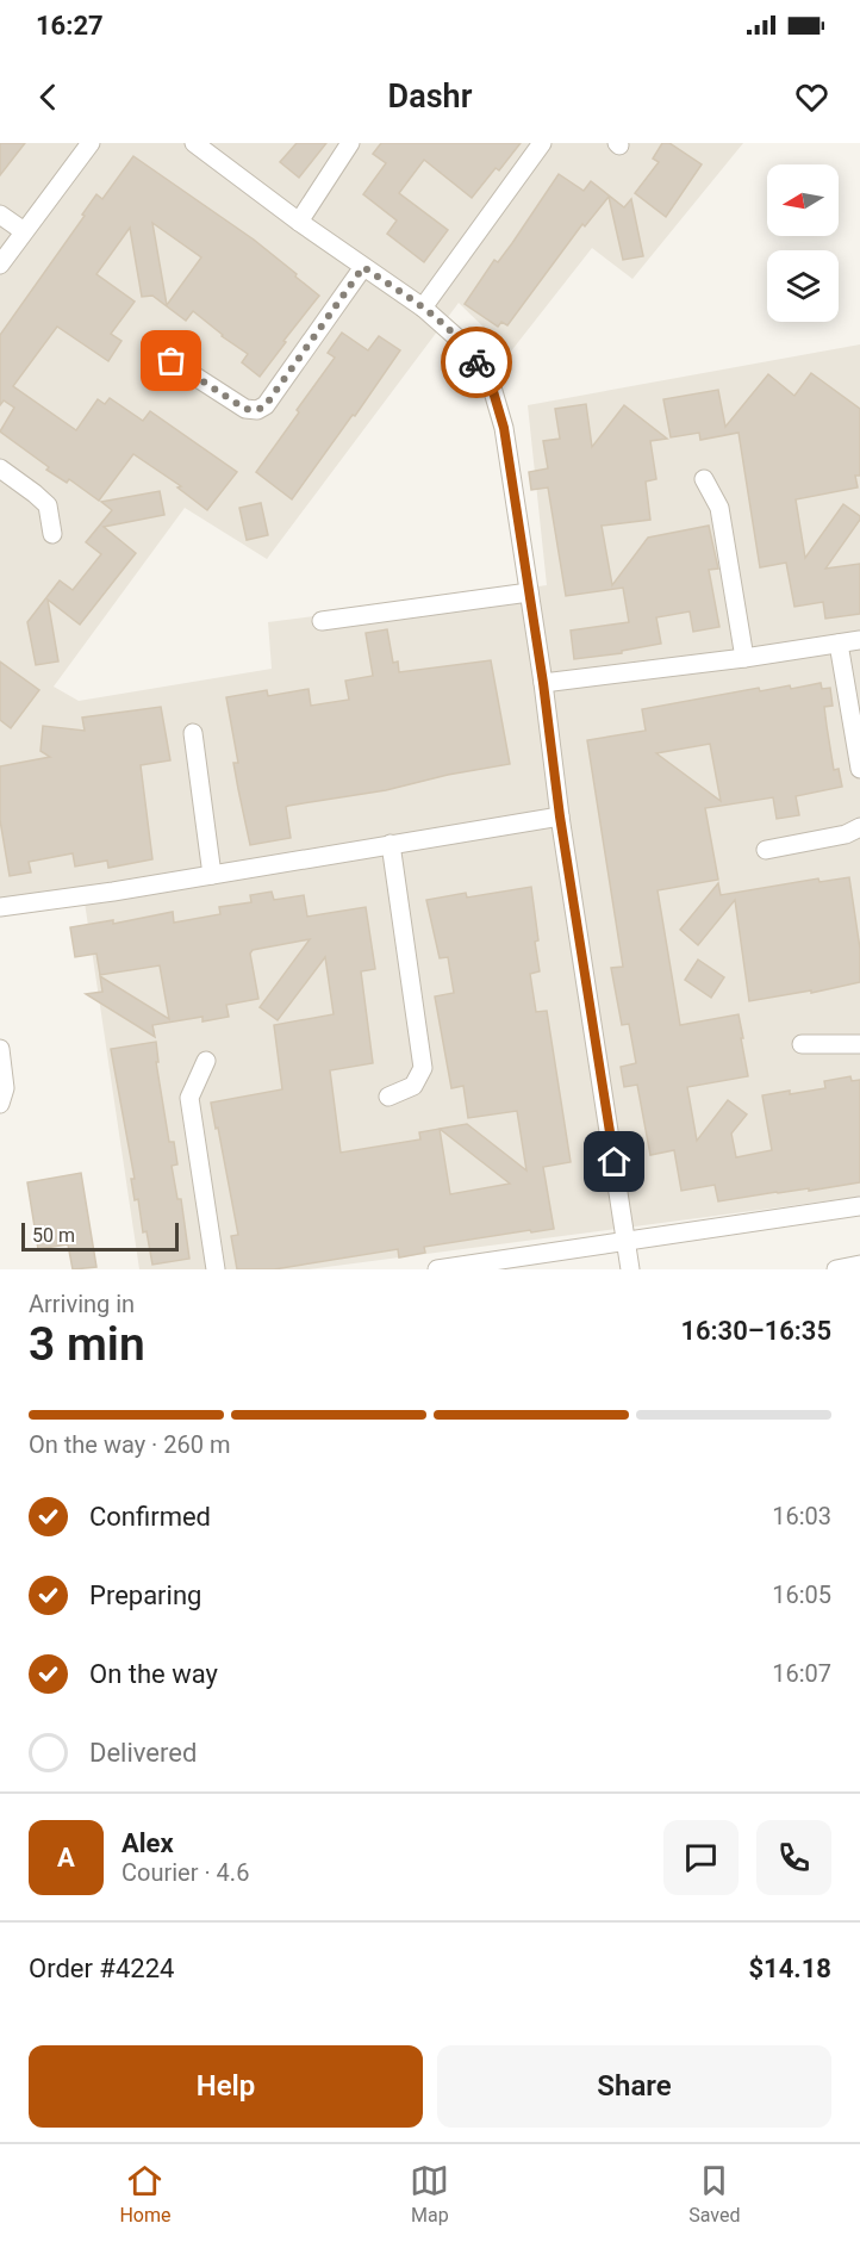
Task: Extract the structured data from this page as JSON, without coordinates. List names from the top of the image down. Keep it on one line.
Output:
{"scale_bar":"50 m","north":"left","page":{"status":"16:27","header":"Dashr","scale":"50 m","heading":["3 min","Arriving in","16:30–16:35"],"panel":["Alex","Courier · 4.6","Order #4224","$14.18"],"bar":"On the way · 260 m","list":[["Confirmed","16:03"],["Preparing","16:05"],["On the way","16:07"],"Delivered"],"round":"A","buttons":["Help","Share"],"tabs":["Home","Map","Saved"]}}
